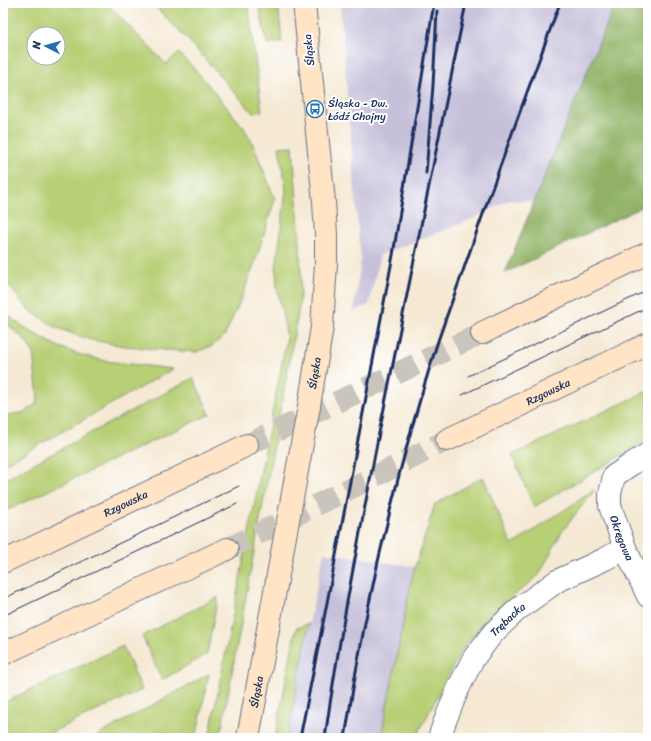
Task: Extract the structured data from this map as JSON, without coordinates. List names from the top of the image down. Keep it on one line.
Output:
{"streets":{"main road":["Śląska","Rzgowska"],"street":["Okręgowa","Trębacka"]},"crossings":[["Okręgowa","Trębacka"]],"places":{"bus stop":["Śląska - Dw. Łódź Chojny"]},"north":"left"}
